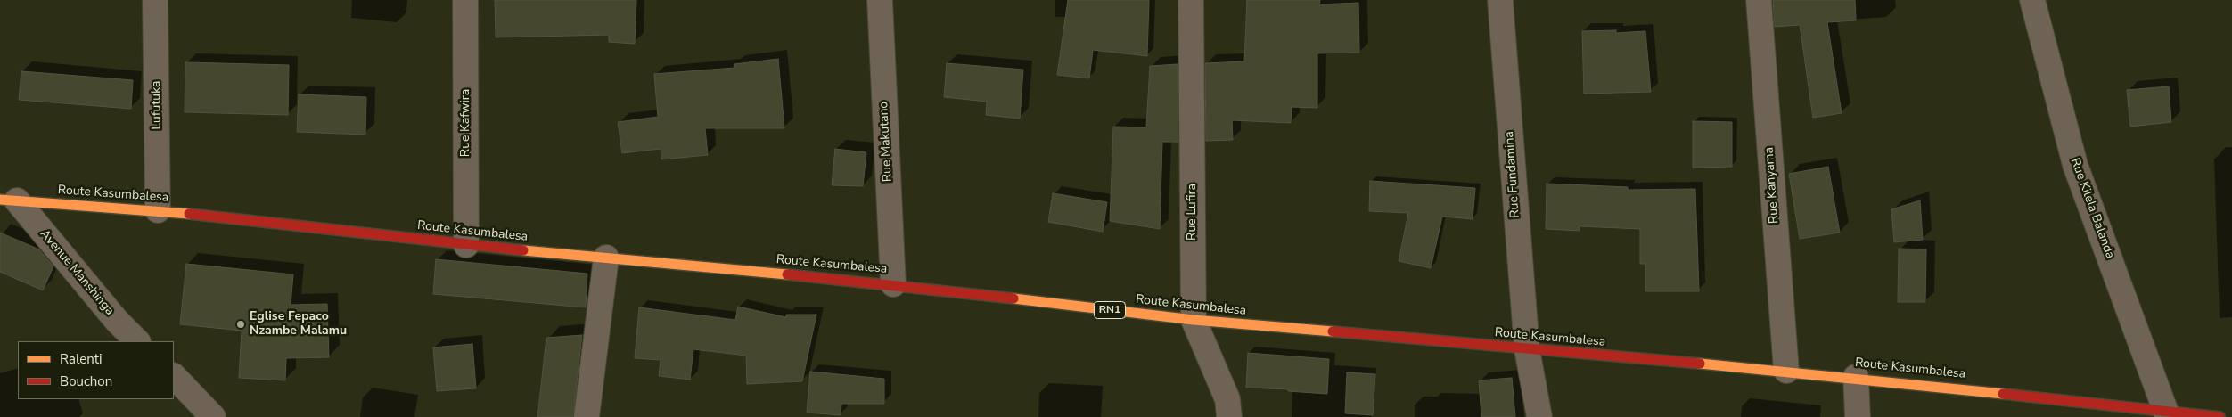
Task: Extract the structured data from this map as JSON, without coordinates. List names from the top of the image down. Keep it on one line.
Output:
{"streets":{"highway":["Route Kasumbalesa","RN1"],"street":["Lufutuka","Rue Kafwira","Rue Makutano","Rue Fundamina","Rue Kanyama","Rue Kilela Balanda","Rue Lufira","Avenue Manshinga"]},"crossings":[["Lufutuka","Route Kasumbalesa"],["Rue Kafwira","Route Kasumbalesa"],["Rue Makutano","Route Kasumbalesa"],["Rue Fundamina","Route Kasumbalesa"],["Rue Kanyama","Route Kasumbalesa"],["Route Kasumbalesa","Rue Kilela Balanda"],["Route Kasumbalesa","Rue Lufira"],["Route Kasumbalesa","Avenue Manshinga"]],"places":["Eglise Fepaco Nzambe Malamu"],"legend":["Ralenti","Bouchon"]}
